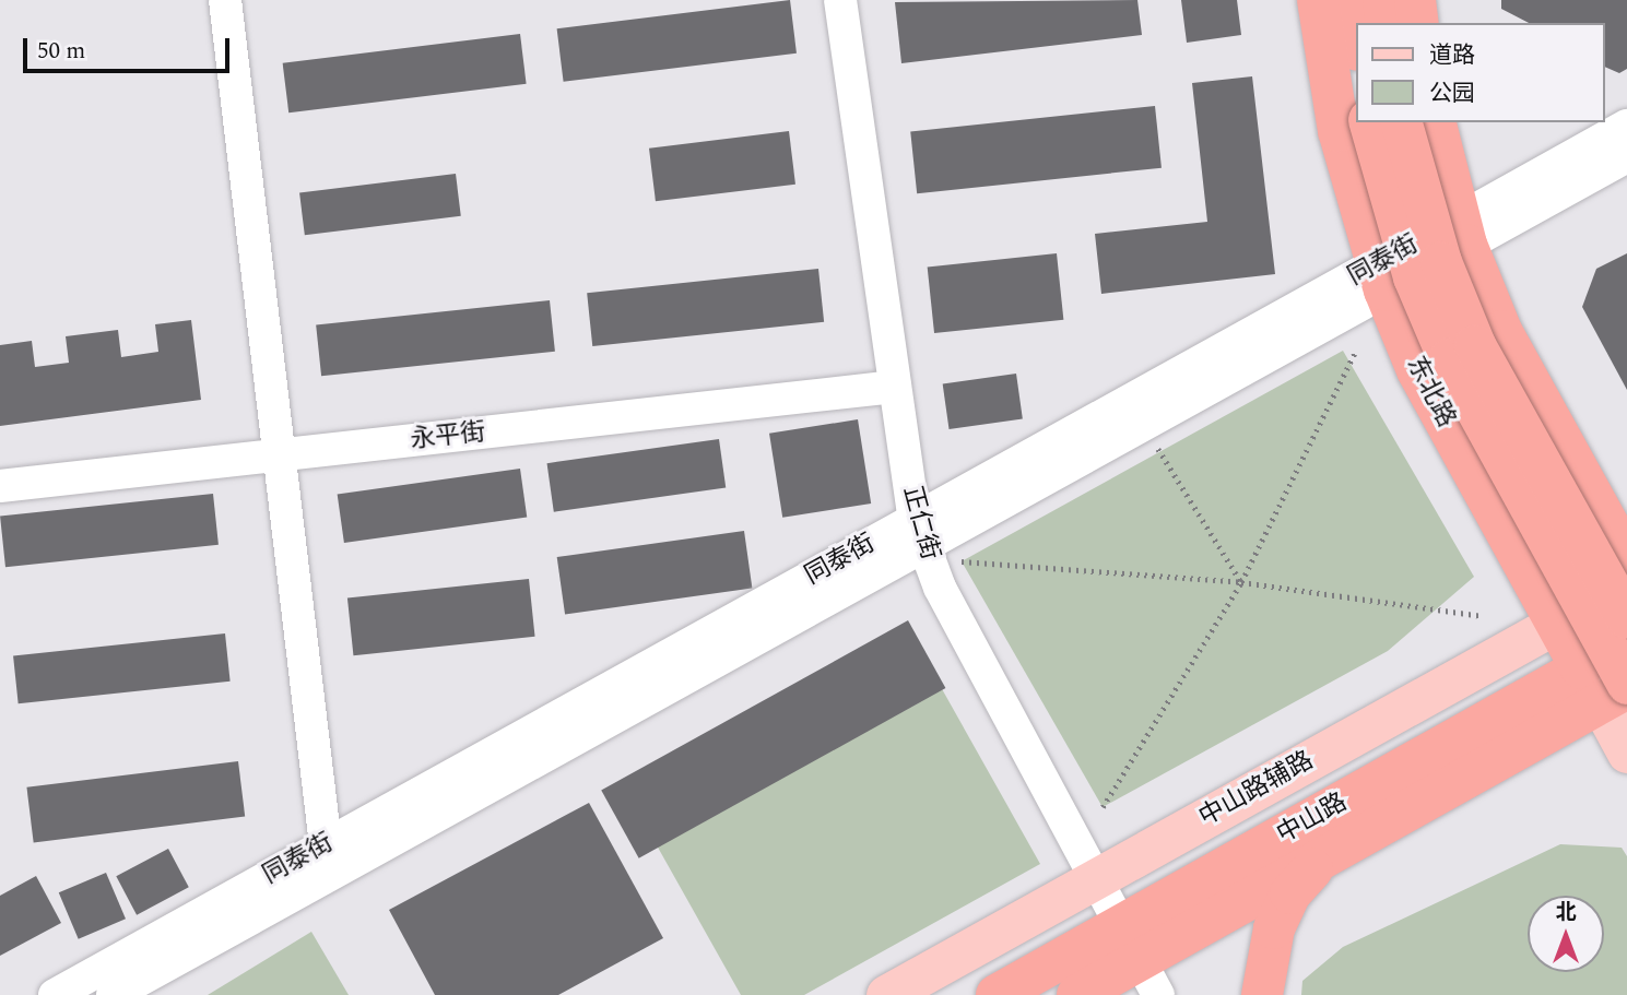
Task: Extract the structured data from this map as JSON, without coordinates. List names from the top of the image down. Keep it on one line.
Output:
{"streets":{"highway":["东北路","中山路"],"main road":["中山路辅路"],"street":["同泰街","永平街","正仁街"]},"crossings":[["同泰街","东北路"],["同泰街","正仁街"],["东北路","中山路辅路"],["东北路","中山路"],["永平街","正仁街"],["正仁街","中山路辅路"],["正仁街","中山路"]],"legend":["道路","公园"],"scale_bar":"50 m","north":"top"}
